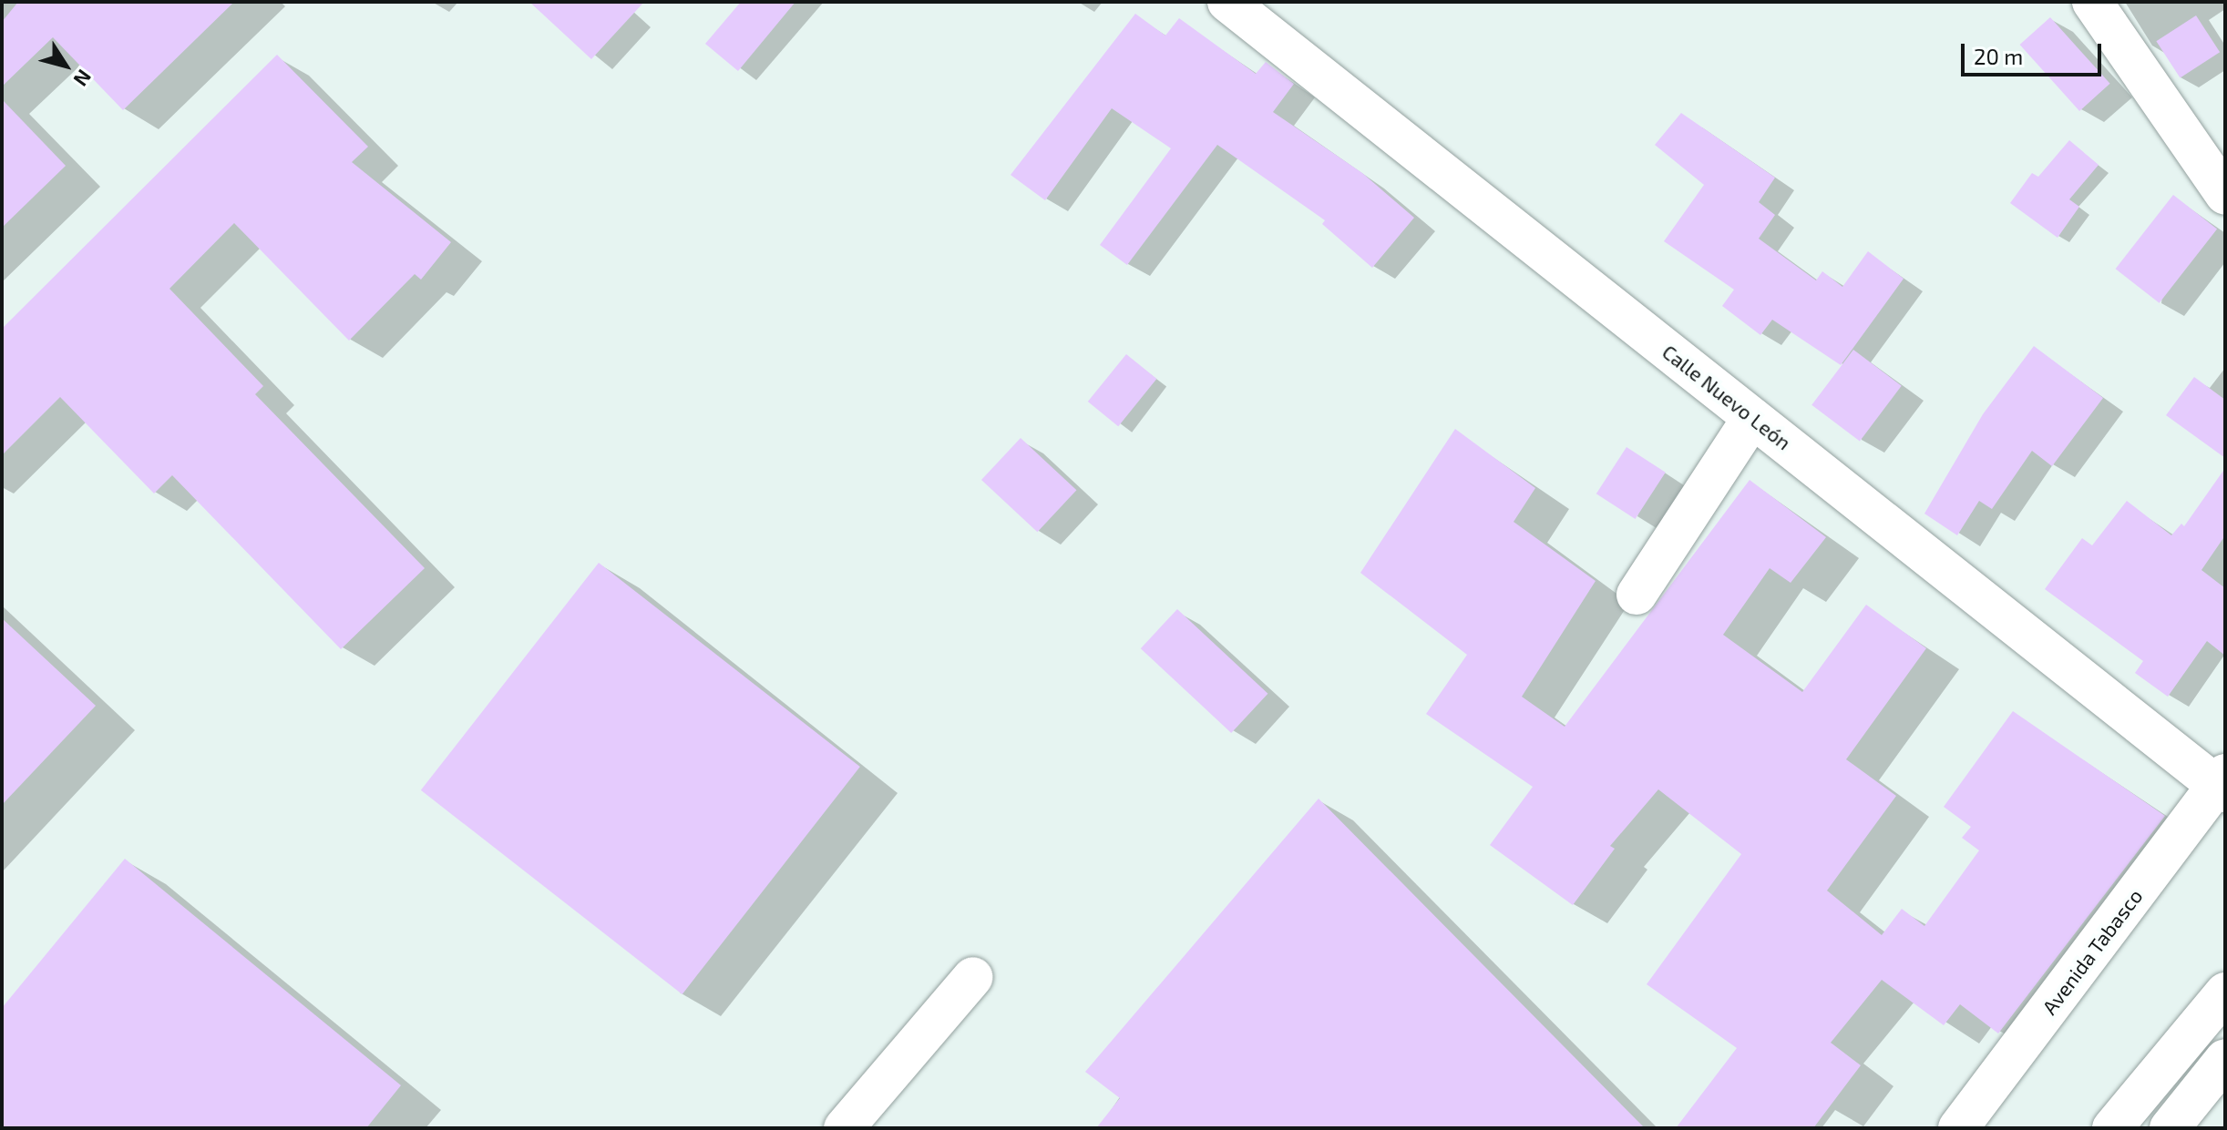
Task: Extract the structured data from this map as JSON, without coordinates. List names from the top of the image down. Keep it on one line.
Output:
{"streets":{"main road":["Calle Nuevo León","Avenida Tabasco"]},"crossings":[["Calle Nuevo León","Avenida Tabasco"]],"scale_bar":"20 m","north":"bottom right"}
